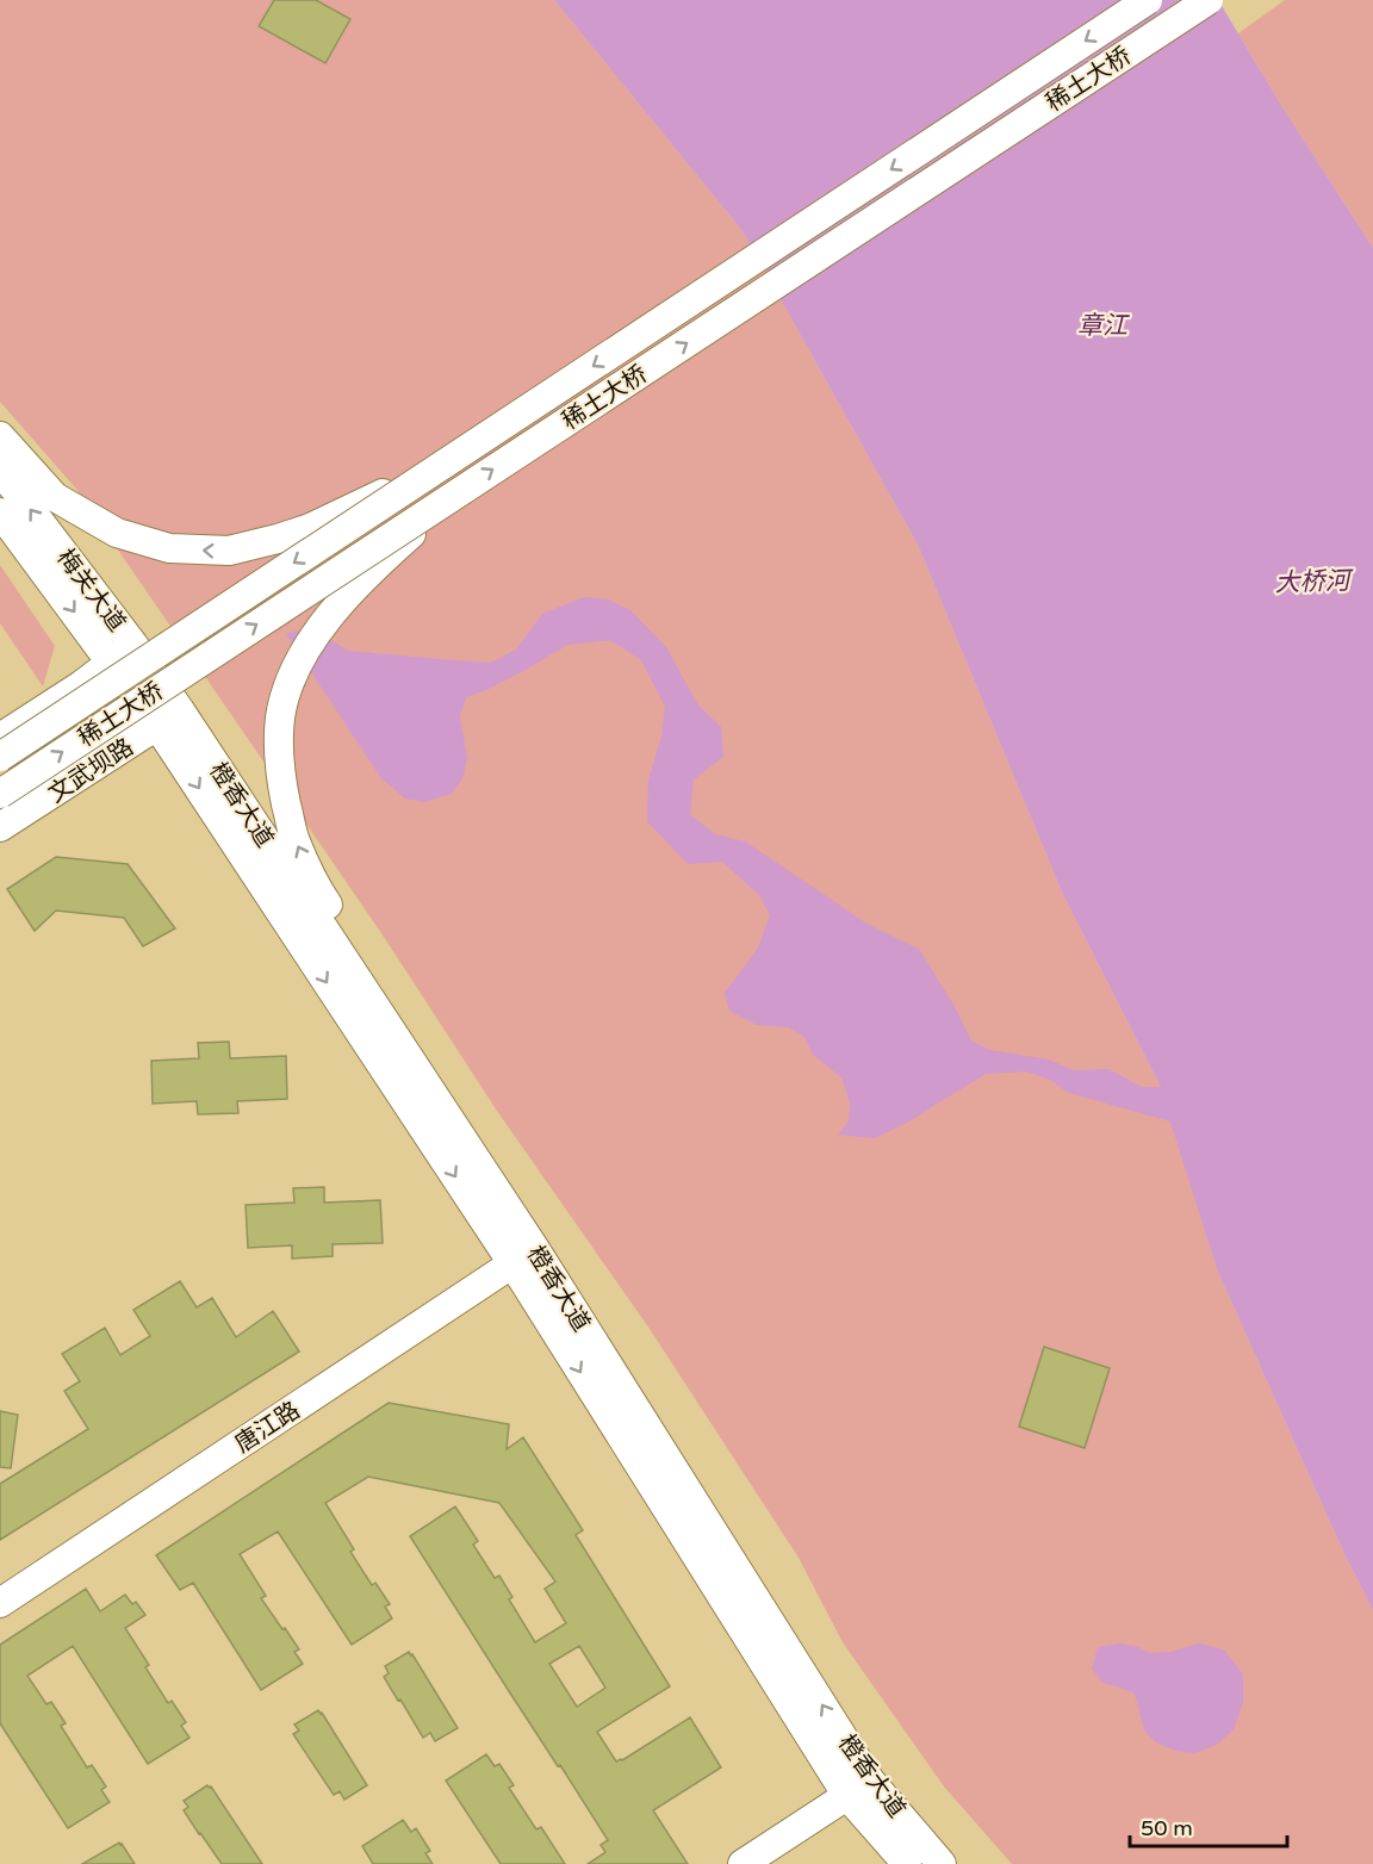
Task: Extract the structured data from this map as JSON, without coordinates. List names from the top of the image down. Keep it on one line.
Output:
{"streets":{"main road":["稀土大桥","梅关大道","文武坝路","橙香大道","唐江路"]},"crossings":[["梅关大道","文武坝路"],["梅关大道","橙香大道"],["文武坝路","橙香大道"],["橙香大道","唐江路"]],"water":["章江","大桥河"],"scale_bar":"50 m"}
